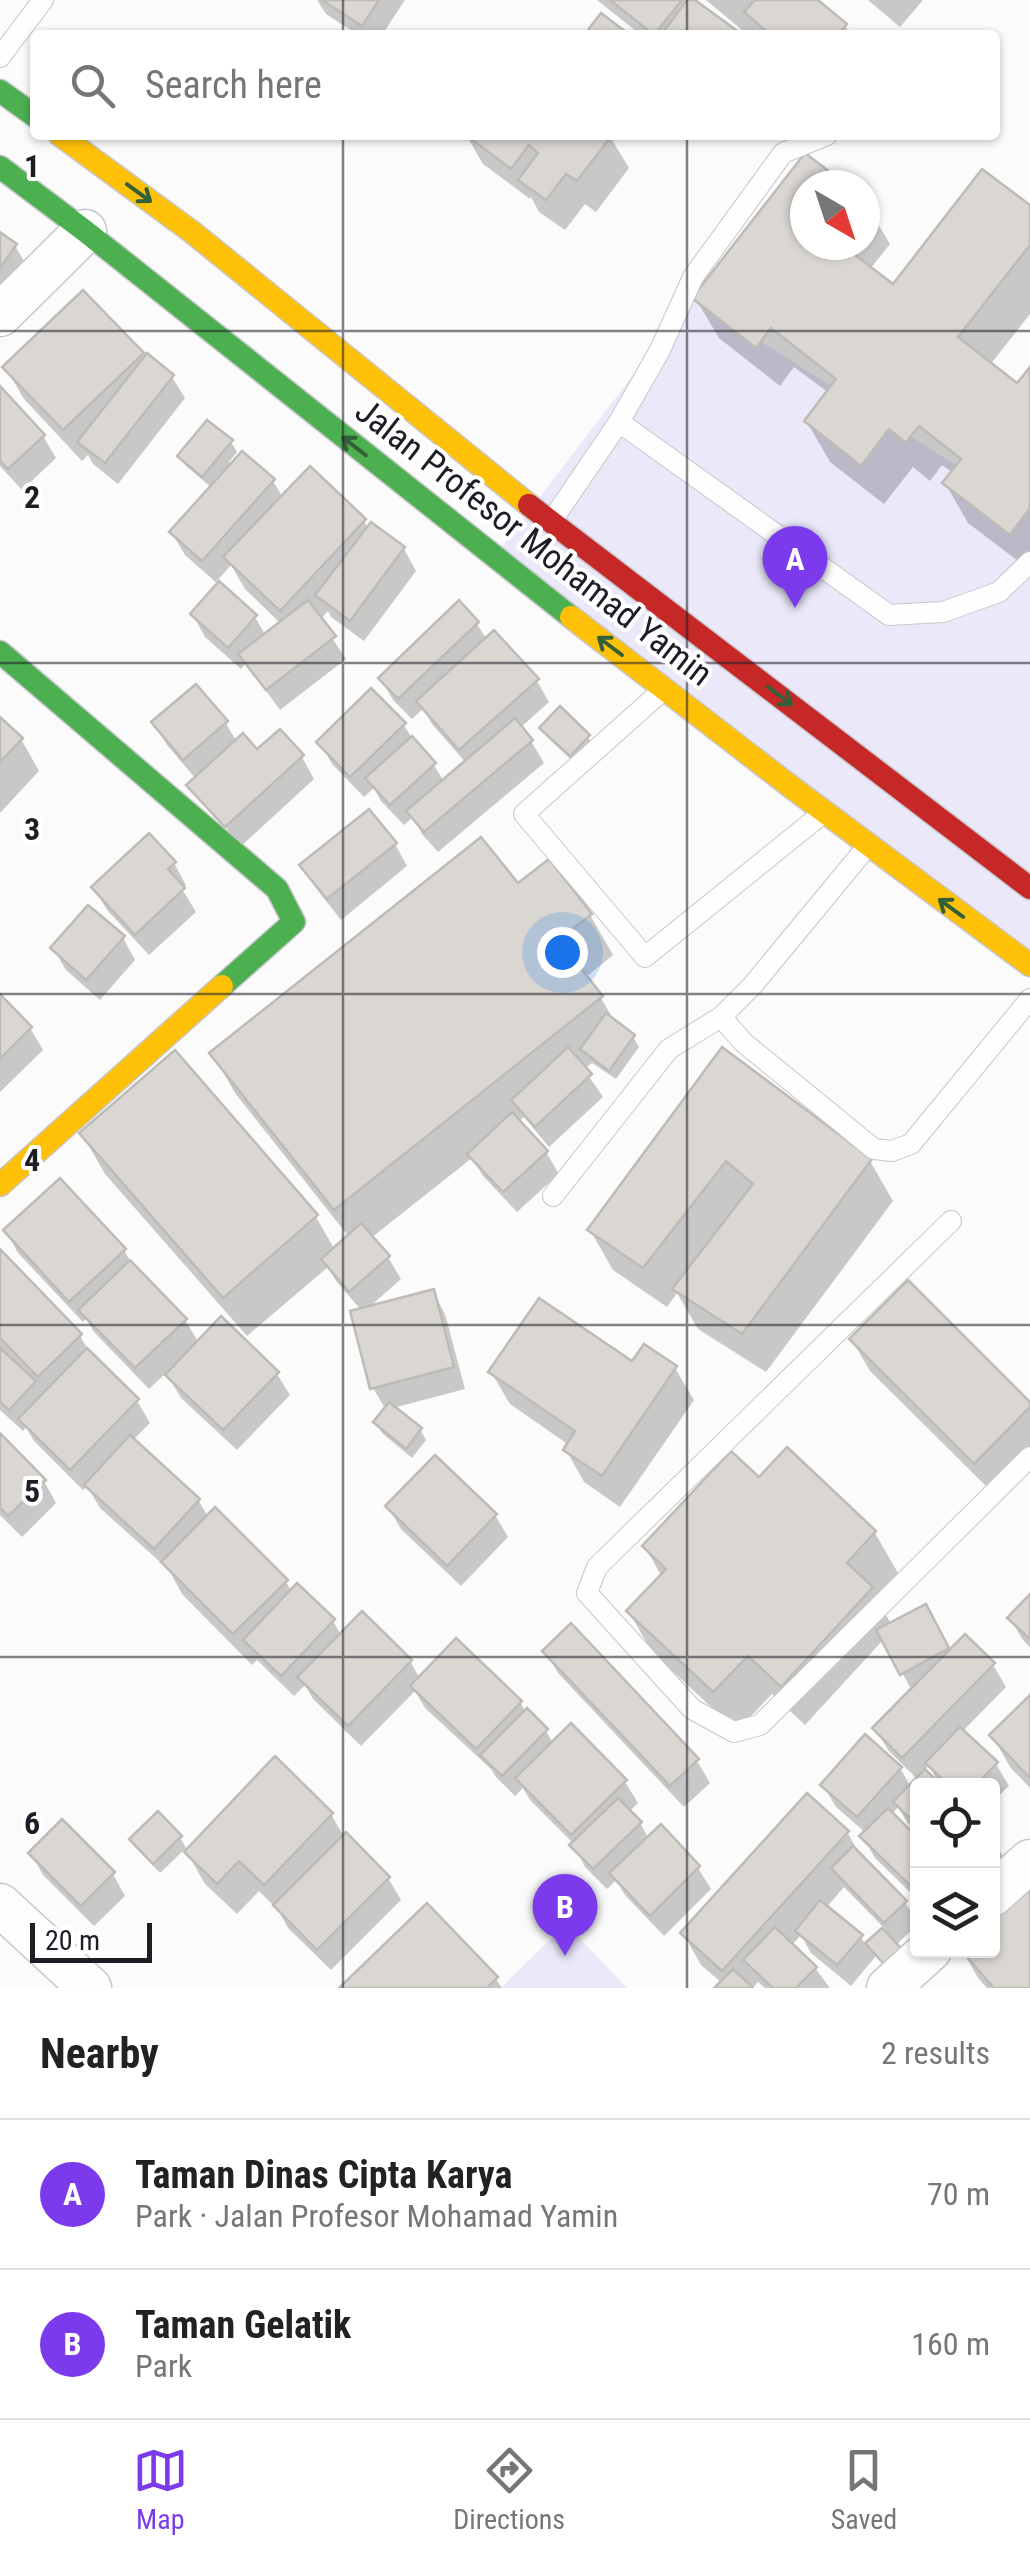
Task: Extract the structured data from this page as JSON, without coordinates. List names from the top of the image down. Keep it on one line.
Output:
{"streets":{"main road":["Jalan Profesor Mohamad Yamin"]},"scale_bar":"20 m","north":"bottom right","page":{"search":"Search here","pins":["A","B"],"scale":"20 m","heading":["Nearby","2 results"],"list":[{"mark":"A","name":"Taman Dinas Cipta Karya","note":"Park · Jalan Profesor Mohamad Yamin","value":"70 m"},{"mark":"B","name":"Taman Gelatik","note":"Park","value":"160 m"}],"nav":["Map","Directions","Saved"]},"grid":{"rows":["1","2","3","4","5","6"]}}
